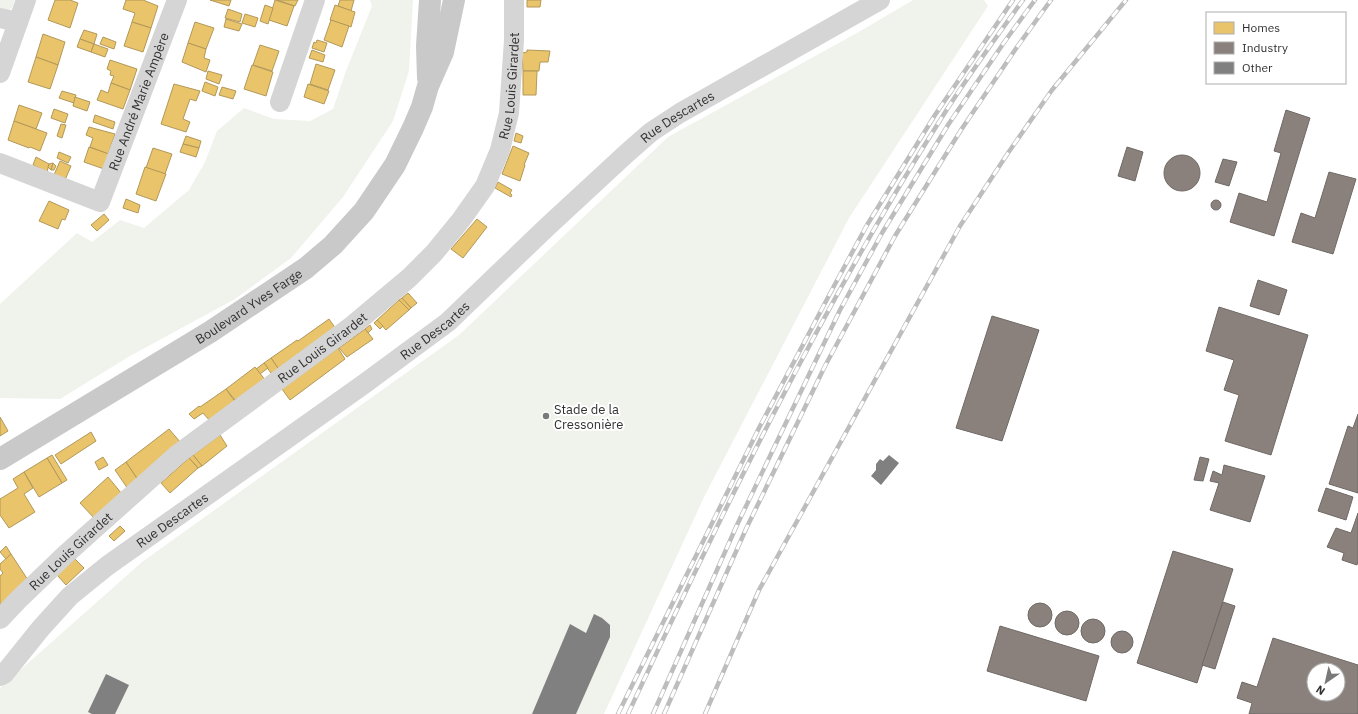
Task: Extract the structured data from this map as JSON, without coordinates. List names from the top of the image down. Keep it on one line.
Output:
{"streets":{"main road":["Boulevard Yves Farge"],"street":["Rue Louis Girardet","Rue André Marie Ampère","Rue Descartes"]},"places":["Stade de la Cressonière"],"legend":["Homes","Industry","Other"],"north":"bottom left"}
